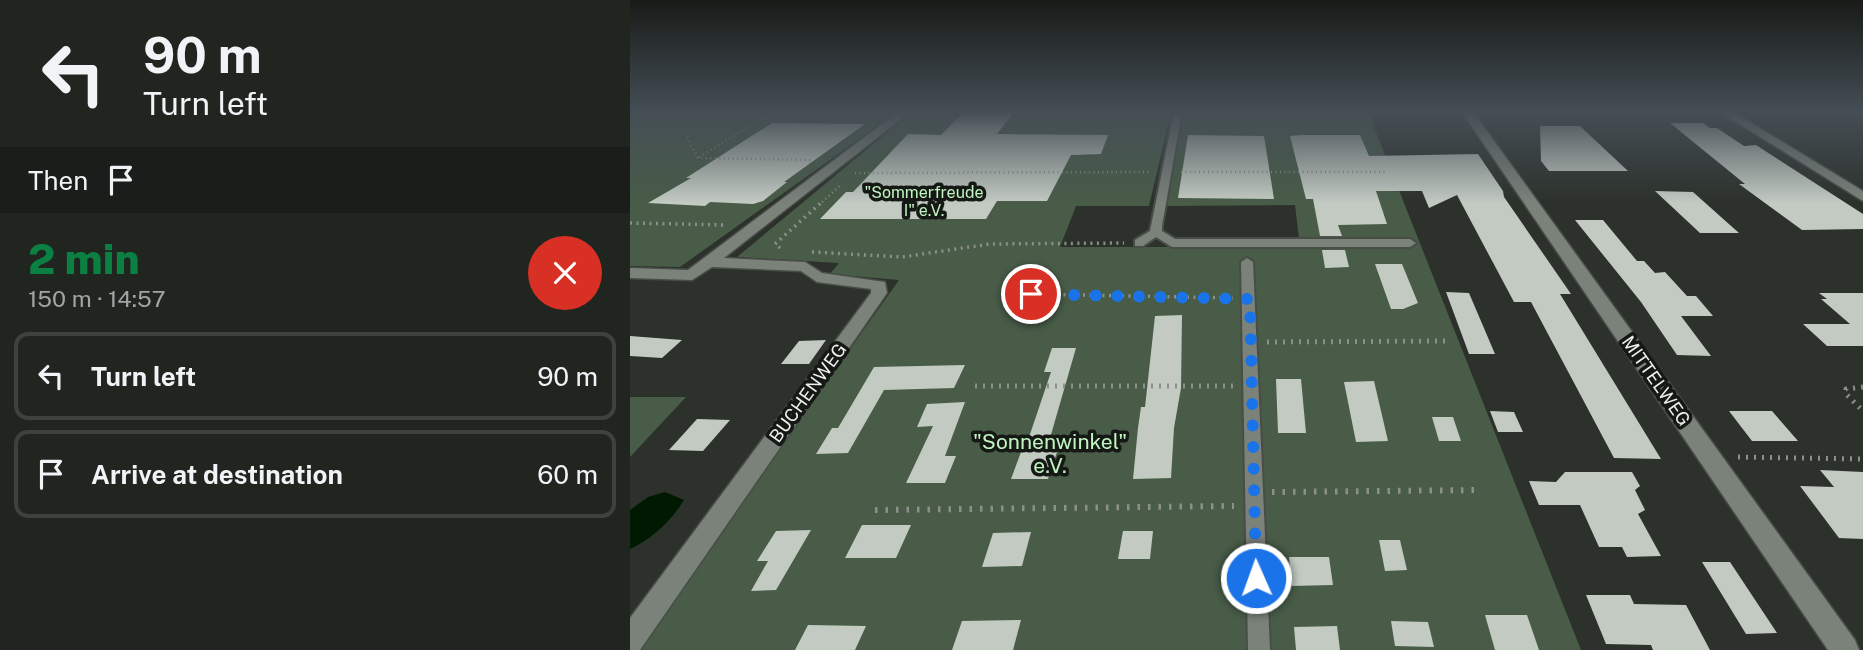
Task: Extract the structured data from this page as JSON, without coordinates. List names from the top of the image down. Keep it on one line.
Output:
{"streets":{"street":["MITTELWEG","BUCHENWEG"]},"parks":["\"Sommerfreude I\" e.V.","\"Sonnenwinkel\" e.V."],"page":{"turn":["90 m","Turn left"],"then":"Then","heading":["2 min","150 m · 14:57"],"list":[{"name":"Turn left","value":"90 m"},{"name":"Arrive at destination","value":"60 m"}]}}
